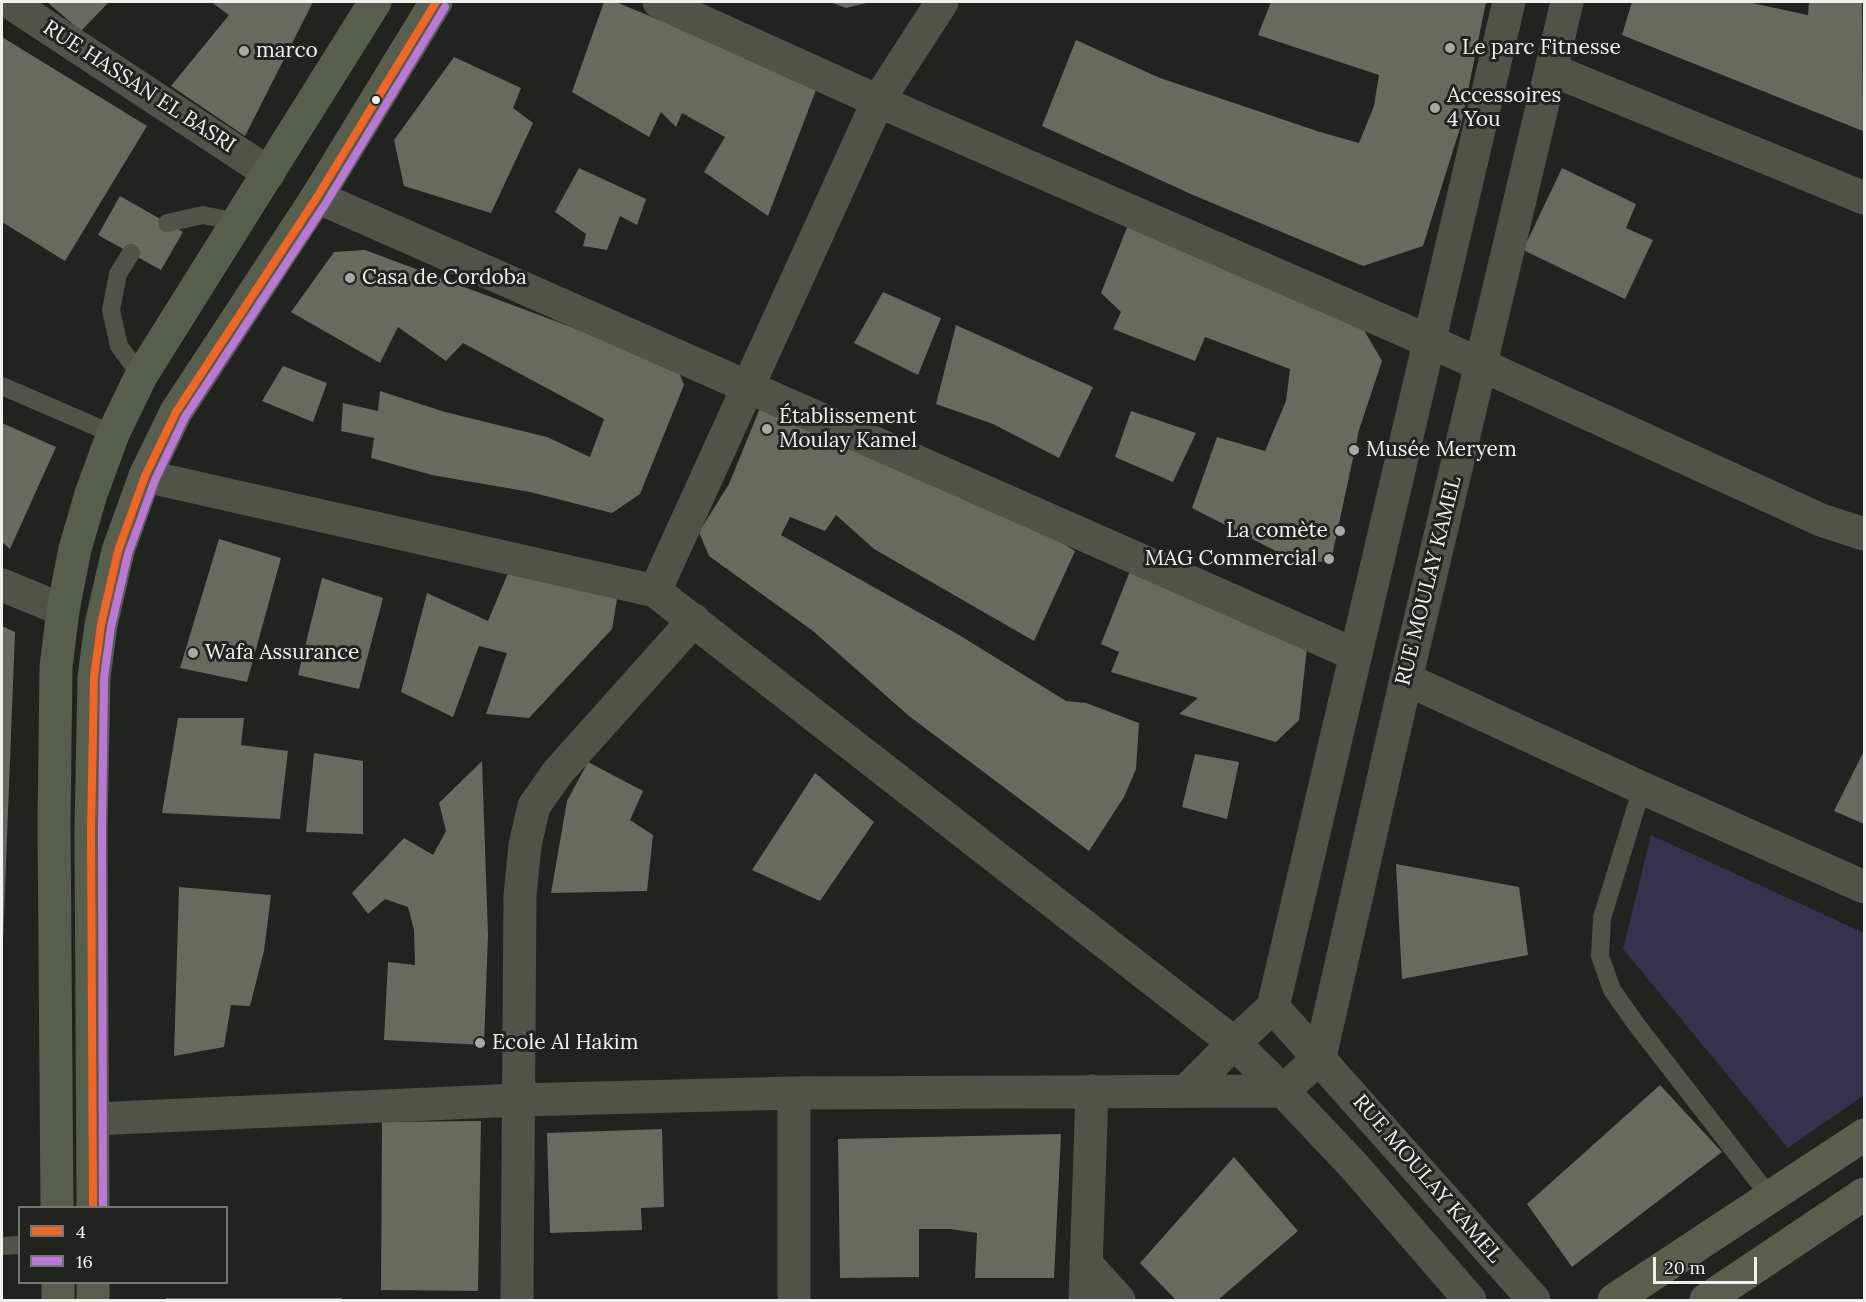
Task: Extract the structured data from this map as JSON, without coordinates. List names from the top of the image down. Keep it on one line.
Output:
{"streets":{"street":["RUE HASSAN EL BASRI","RUE MOULAY KAMEL"]},"places":["Le parc Fitnesse","marco","Accessoires 4 You","Casa de Cordoba","Établissement Moulay Kamel","Musée Meryem","La comète","MAG Commercial","Wafa Assurance","Ecole Al Hakim"],"lines":["transit line 4","transit line 16"],"legend":["4","16"],"scale_bar":"20 m"}
